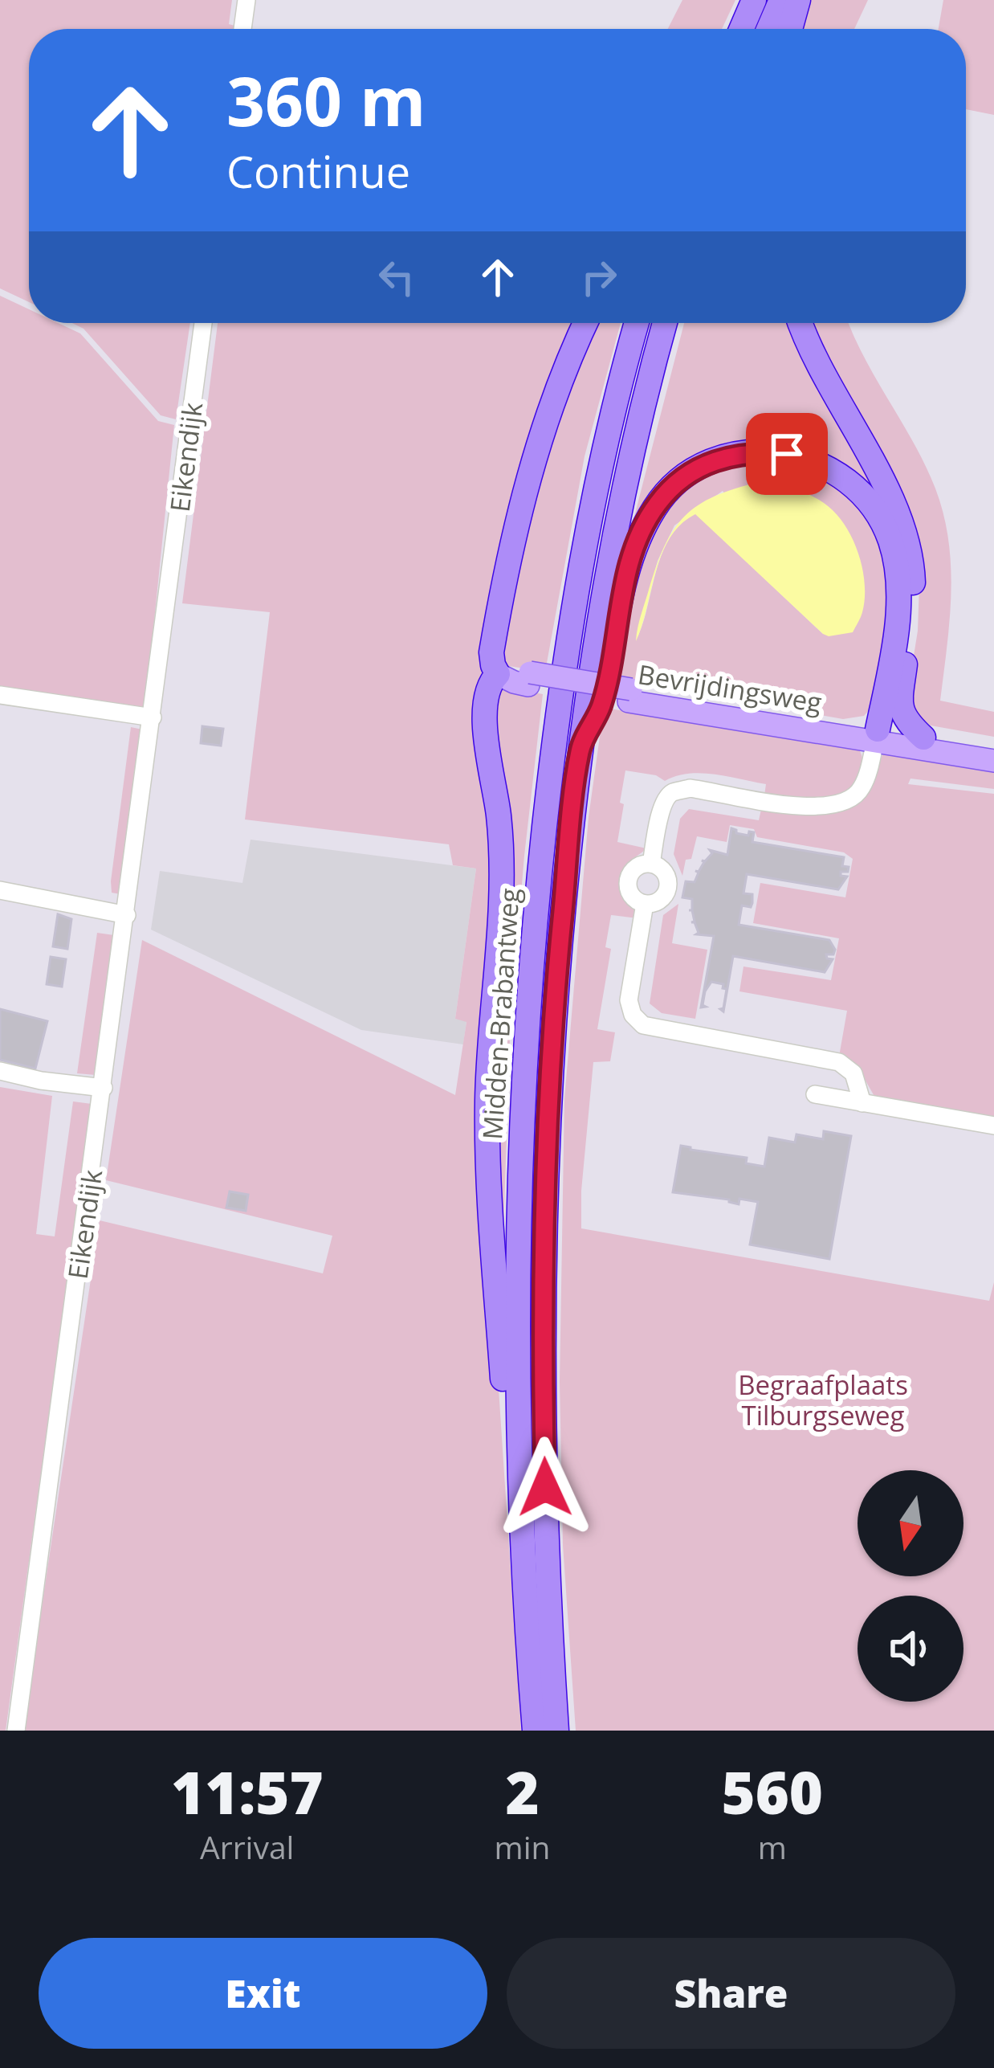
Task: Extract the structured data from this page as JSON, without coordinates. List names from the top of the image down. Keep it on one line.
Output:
{"streets":{"highway":["Midden-Brabantweg"],"main road":["Bevrijdingsweg"],"street":["Eikendijk"]},"parks":["Begraafplaats Tilburgseweg"],"north":"bottom","page":{"turn":["360 m","Continue"],"eta":["11:57","Arrival","2","min","560","m"],"buttons":["Exit","Share"]}}
